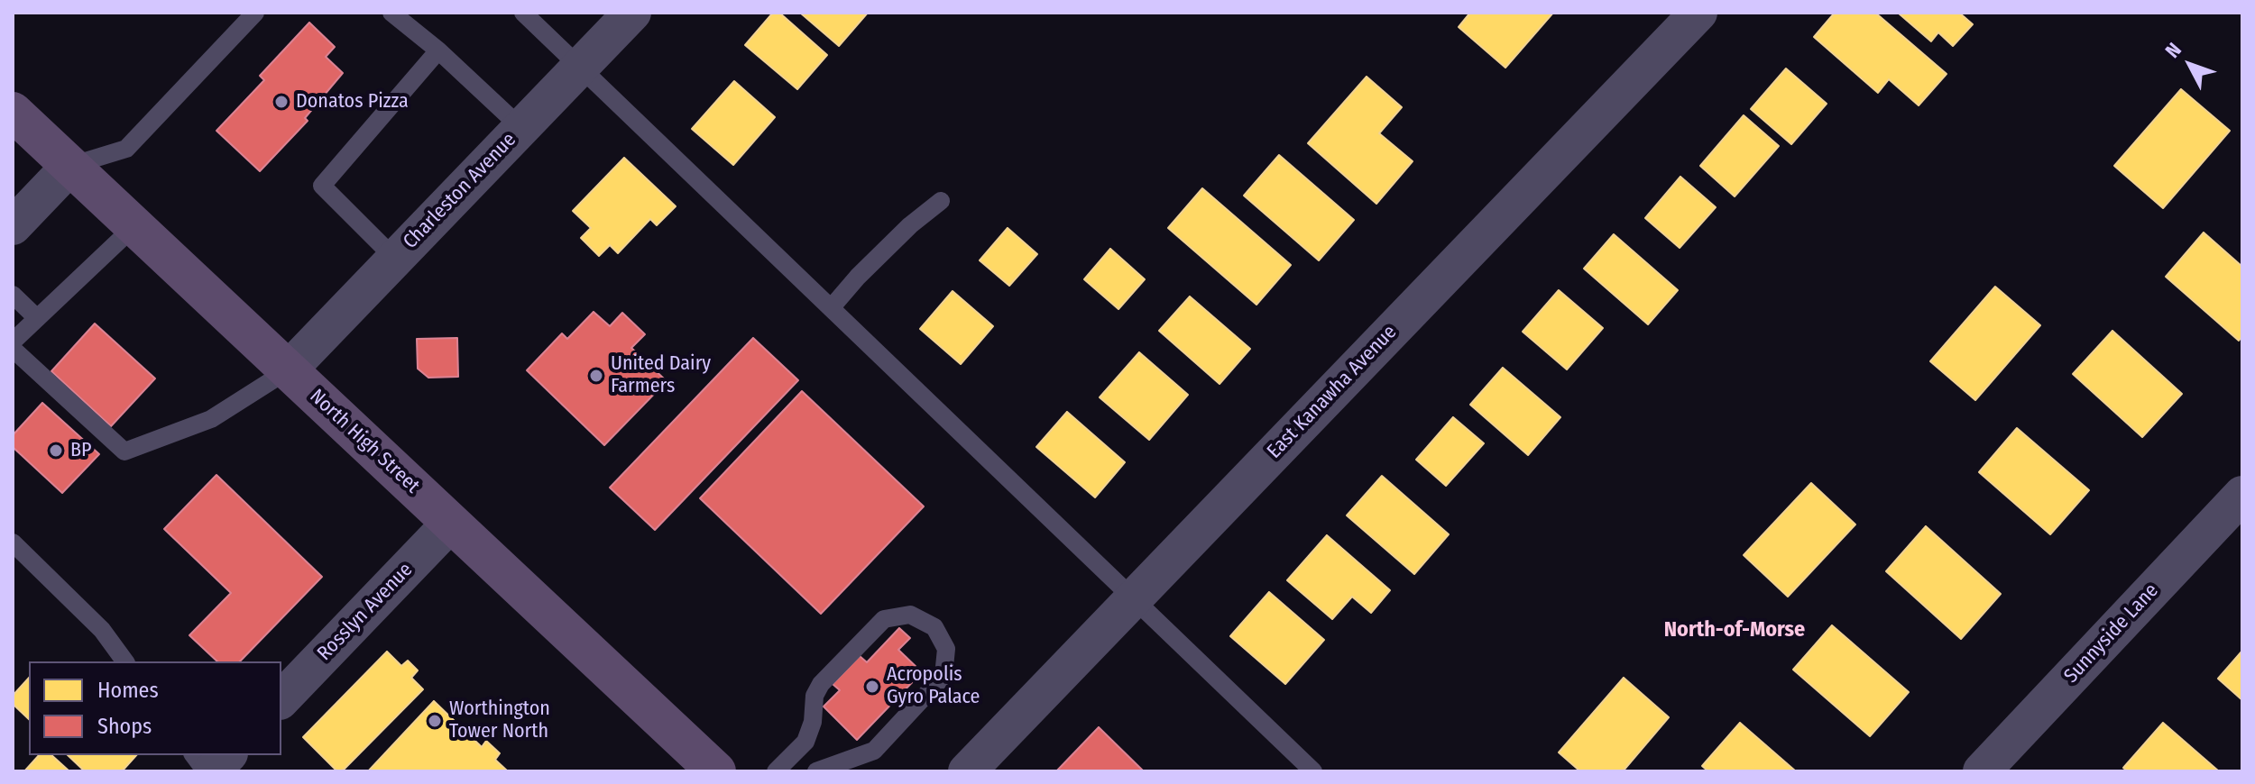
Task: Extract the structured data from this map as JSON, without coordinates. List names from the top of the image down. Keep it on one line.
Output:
{"streets":{"main road":["North High Street"],"street":["Charleston Avenue","East Kanawha Avenue","Rosslyn Avenue","Sunnyside Lane"]},"crossings":[["Charleston Avenue","North High Street"],["North High Street","Rosslyn Avenue"]],"districts":["North-of-Morse"],"places":["Donatos Pizza","United Dairy Farmers","BP","Acropolis Gyro Palace","Worthington Tower North"],"legend":["Homes","Shops"],"north":"top left"}
